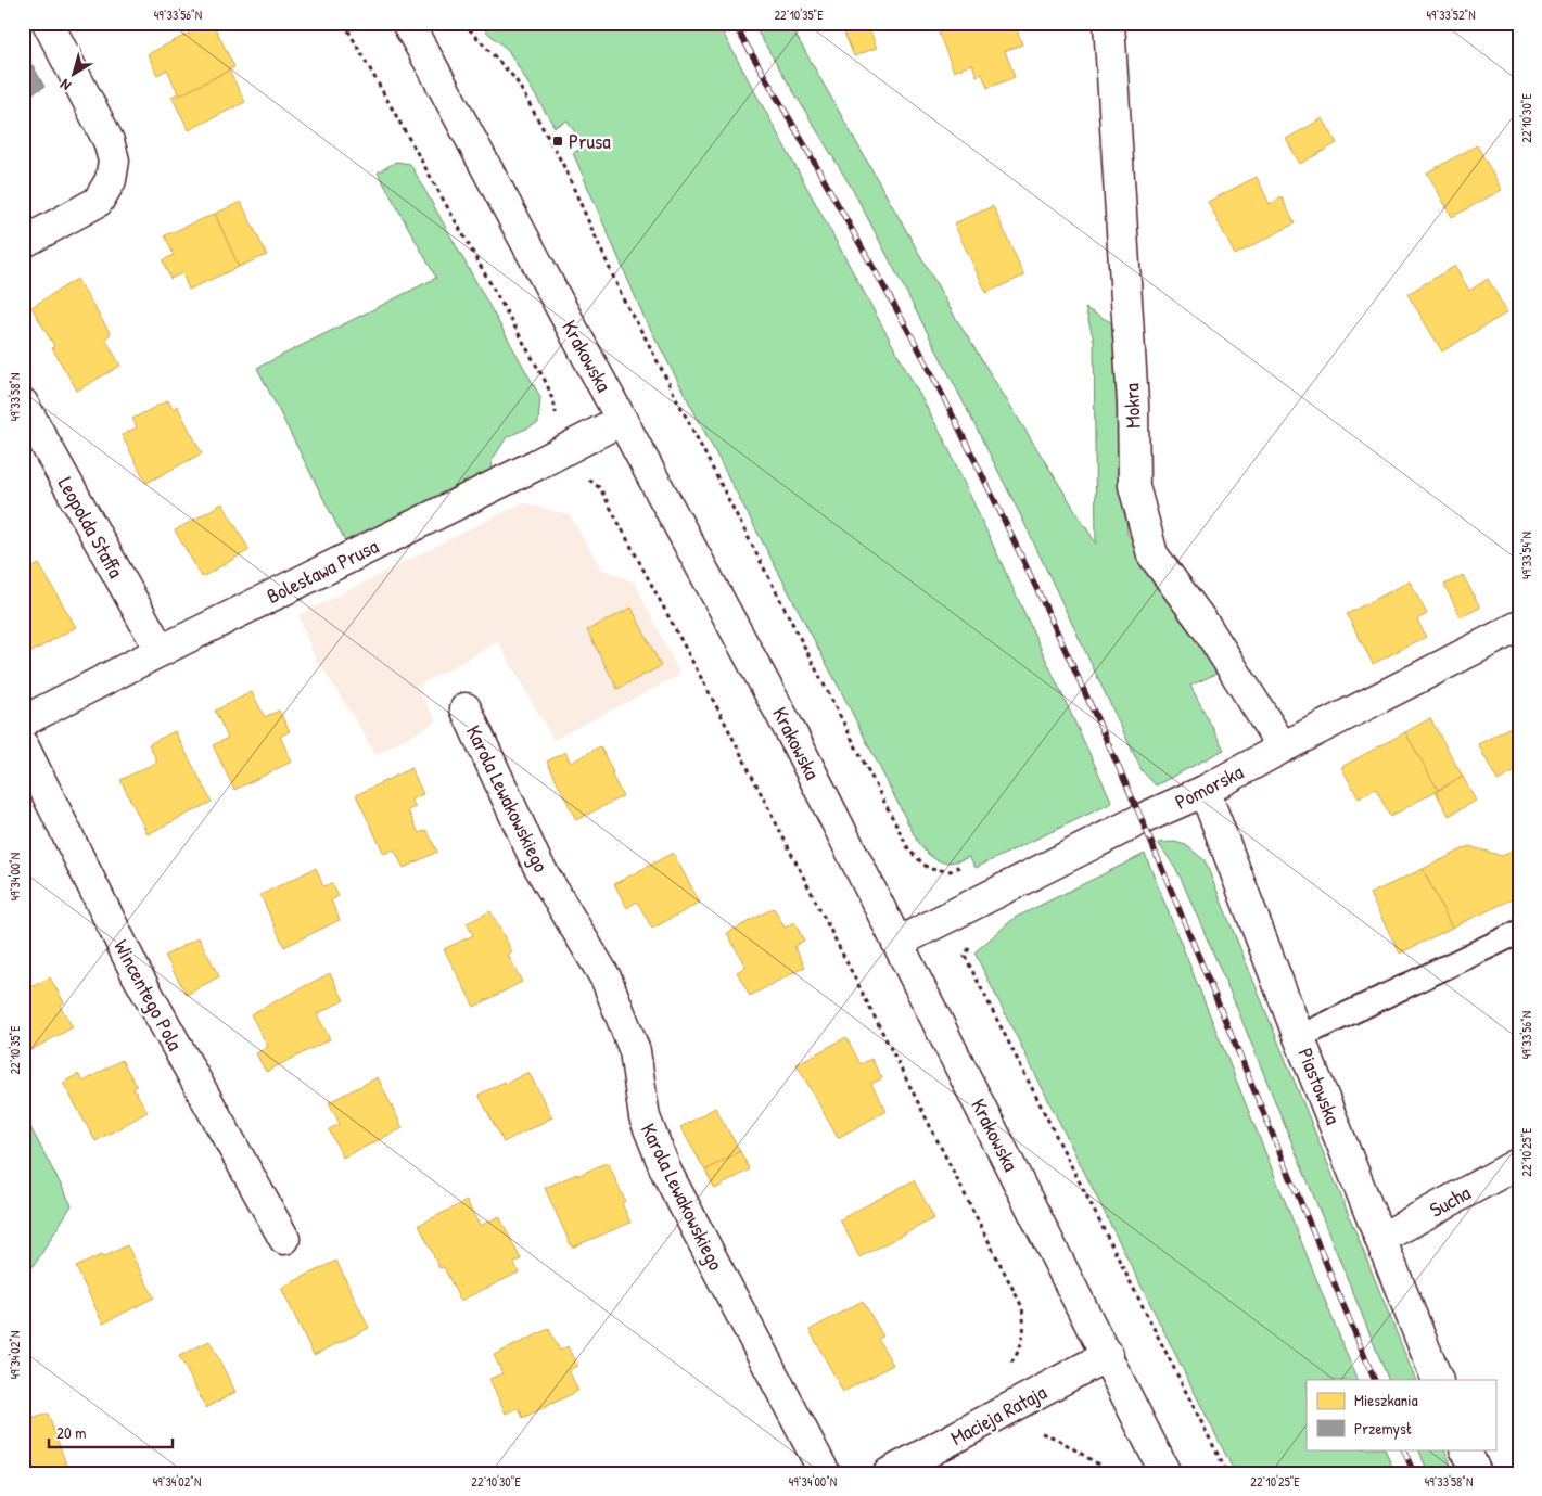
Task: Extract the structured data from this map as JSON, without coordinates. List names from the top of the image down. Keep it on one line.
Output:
{"streets":{"street":["Krakowska","Mokra","Leopolda Staffa","Bolesława Prusa","Pomorska","Karola Lewakowskiego","Wincentego Pola","Piastowska","Sucha","Macieja Rataja"]},"crossings":[["Krakowska","Bolesława Prusa"],["Krakowska","Pomorska"],["Krakowska","Macieja Rataja"],["Mokra","Pomorska"],["Leopolda Staffa","Bolesława Prusa"],["Pomorska","Piastowska"],["Piastowska","Sucha"]],"places":{"transit":["Prusa"]},"legend":["Mieszkania","Przemysł"],"scale_bar":"20 m","north":"bottom left","coordinates":["49°33'56\"N","22°10'35\"E","49°33'52\"N","22°10'30\"E","49°33'58\"N","49°33'54\"N","49°34'00\"N","22°10'25\"E","49°34'02\"N"]}
